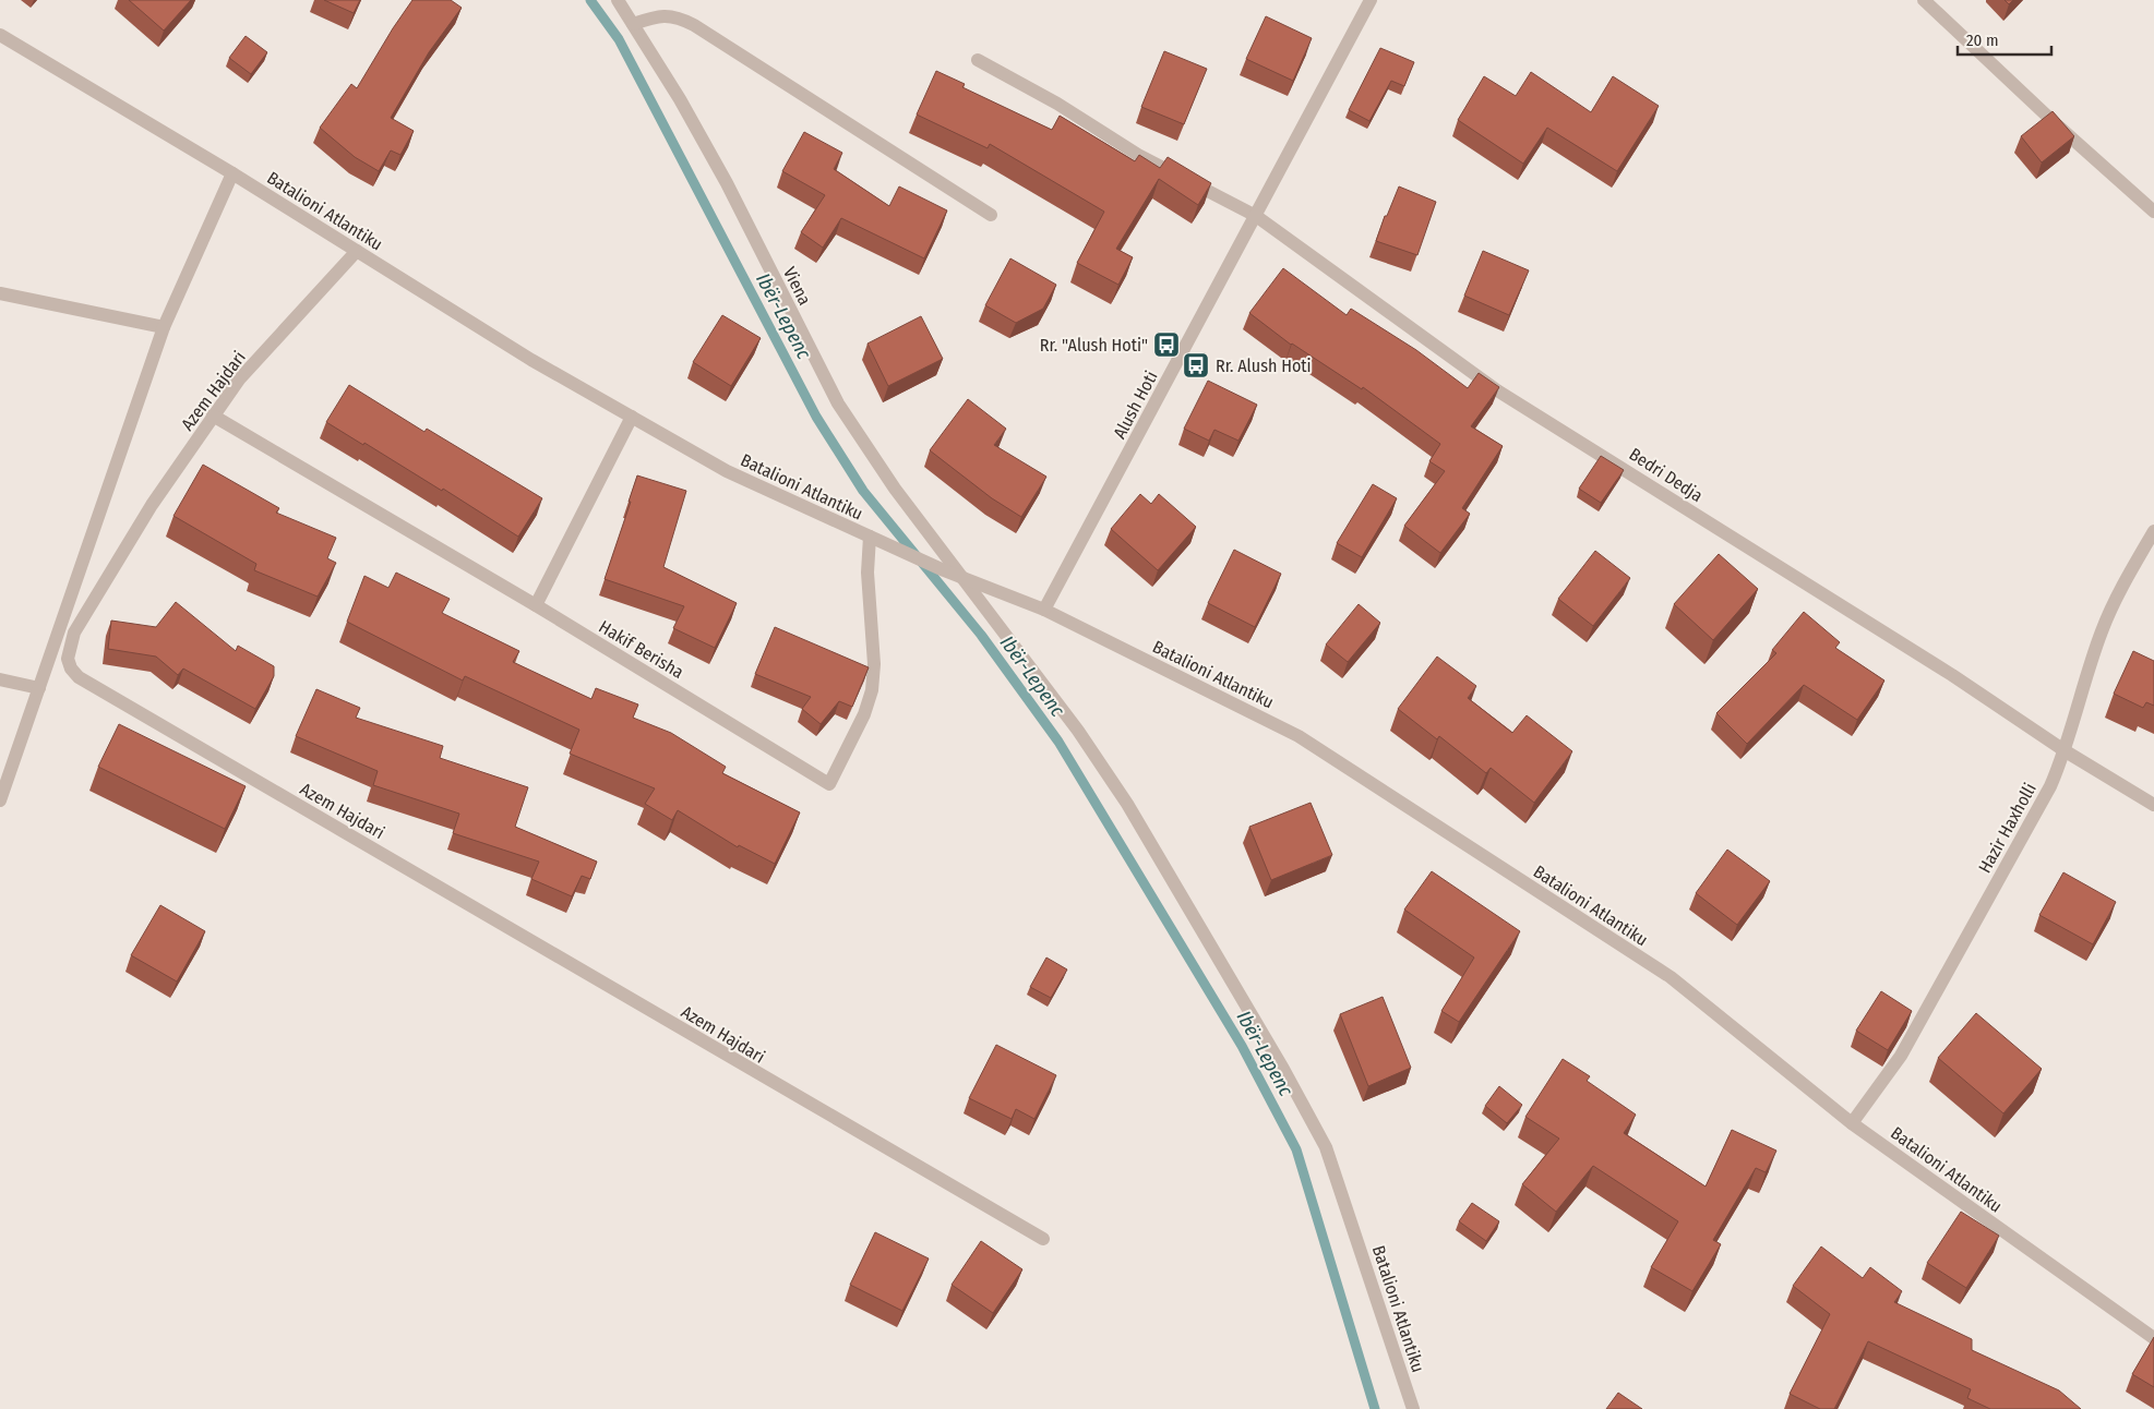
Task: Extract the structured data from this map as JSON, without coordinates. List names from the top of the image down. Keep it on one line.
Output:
{"streets":{"street":["Batalioni Atlantiku","Viena","Azem Hajdari","Alush Hoti","Bedri Dedja","Hakif Berisha","Hazir Haxholli"]},"crossings":[["Batalioni Atlantiku","Viena"],["Batalioni Atlantiku","Azem Hajdari"],["Batalioni Atlantiku","Alush Hoti"],["Batalioni Atlantiku","Hakif Berisha"],["Batalioni Atlantiku","Hazir Haxholli"],["Azem Hajdari","Hakif Berisha"],["Alush Hoti","Bedri Dedja"],["Bedri Dedja","Hazir Haxholli"]],"water":["Ibër-Lepenc"],"places":{"bus stop":["Rr. \"Alush Hoti\"","Rr. Alush Hoti"]},"scale_bar":"20 m"}
